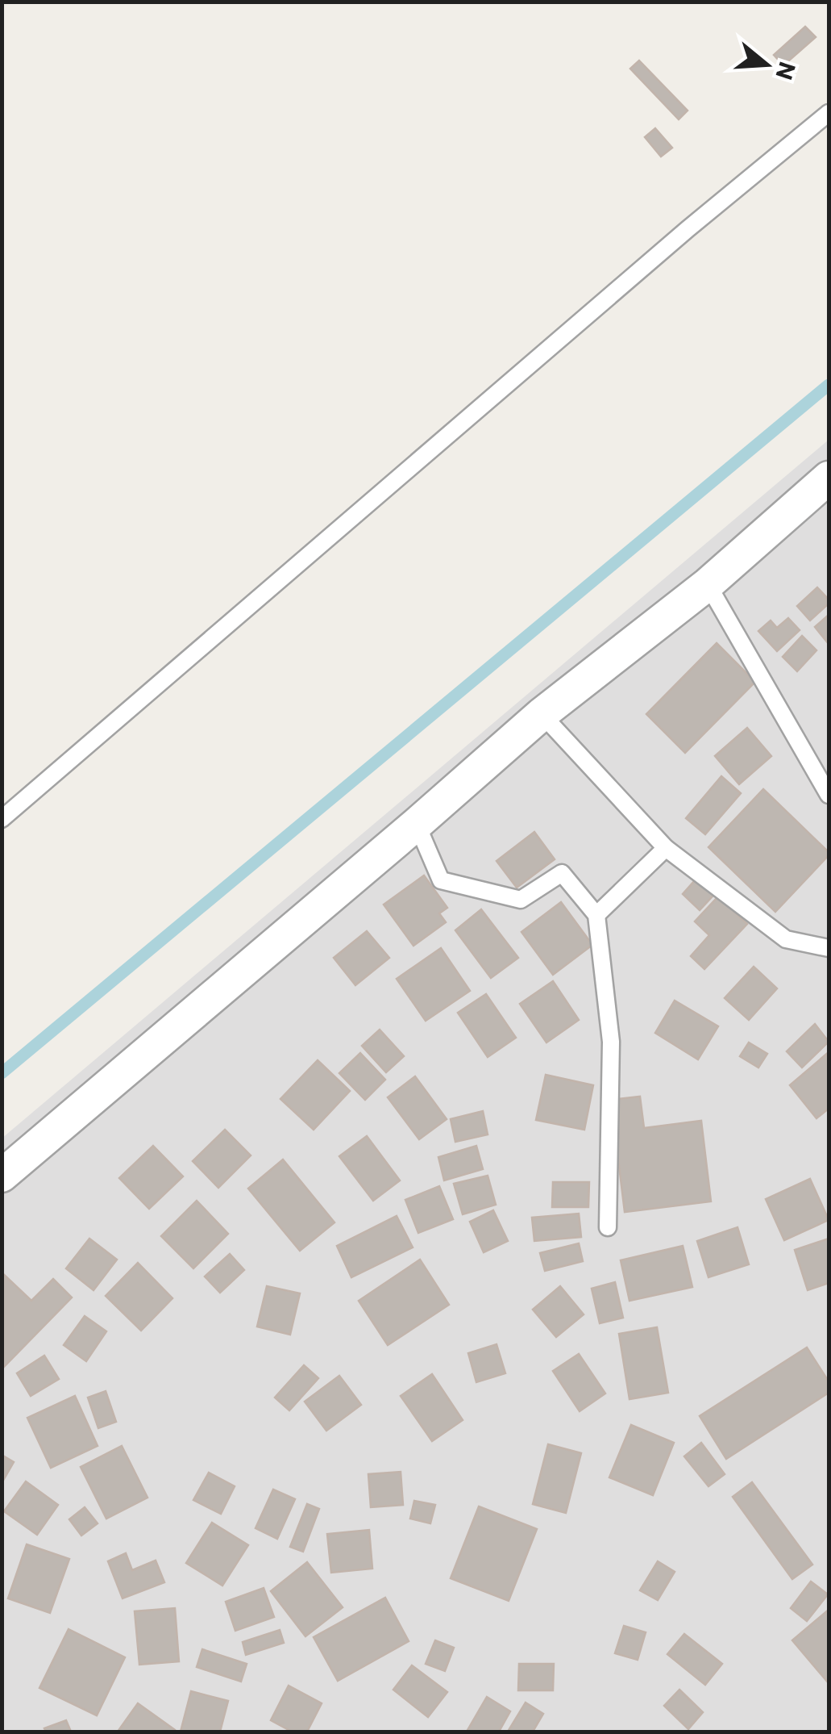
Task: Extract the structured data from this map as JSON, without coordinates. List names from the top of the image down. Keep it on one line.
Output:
{"north":"right"}
